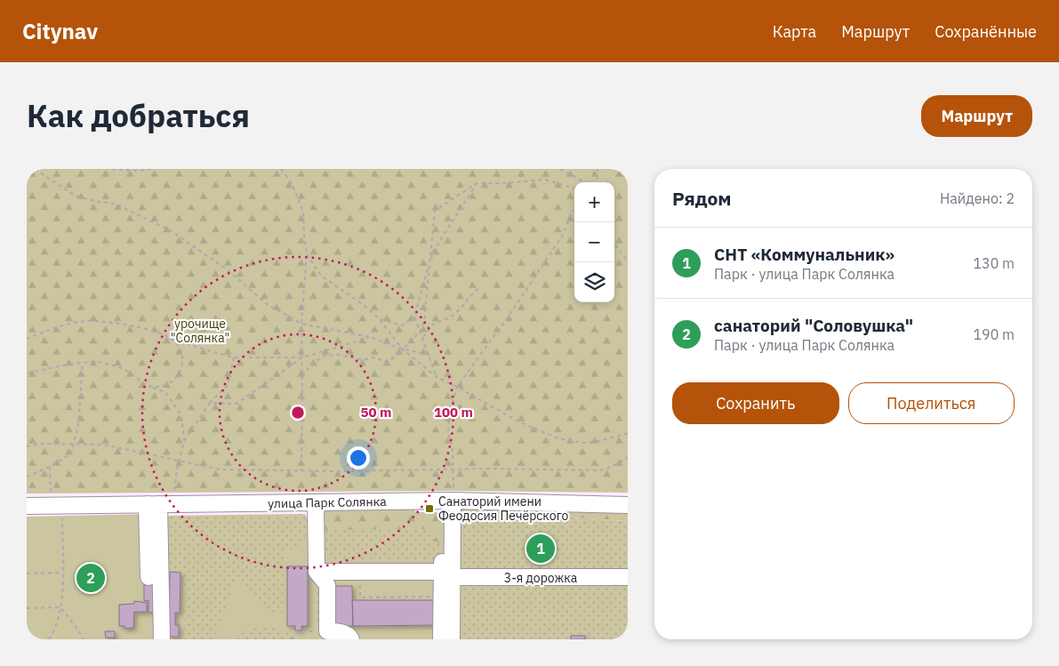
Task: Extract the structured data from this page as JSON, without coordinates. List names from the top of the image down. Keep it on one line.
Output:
{"streets":{"street":["улица Парк Солянка","3-я дорожка"]},"parks":["урочище \"Солянка\""],"places":{"transit":["Санаторий имени Феодосия Печёрского"]},"page":{"header":"Citynav","nav":["Карта","Маршрут","Сохранённые"],"title":"Как добраться","buttons":["Маршрут",["Сохранить","Поделиться"]],"heading":["Рядом","Найдено: 2"],"map_buttons":["+","−"],"list":[{"mark":"1","name":"СНТ «Коммунальник»","note":"Парк · улица Парк Солянка","value":"130 m"},{"mark":"2","name":"cанаторий \"Соловушка\"","note":"Парк · улица Парк Солянка","value":"190 m"}],"pins":["1","2"]},"rings":["50 m","100 m"]}
